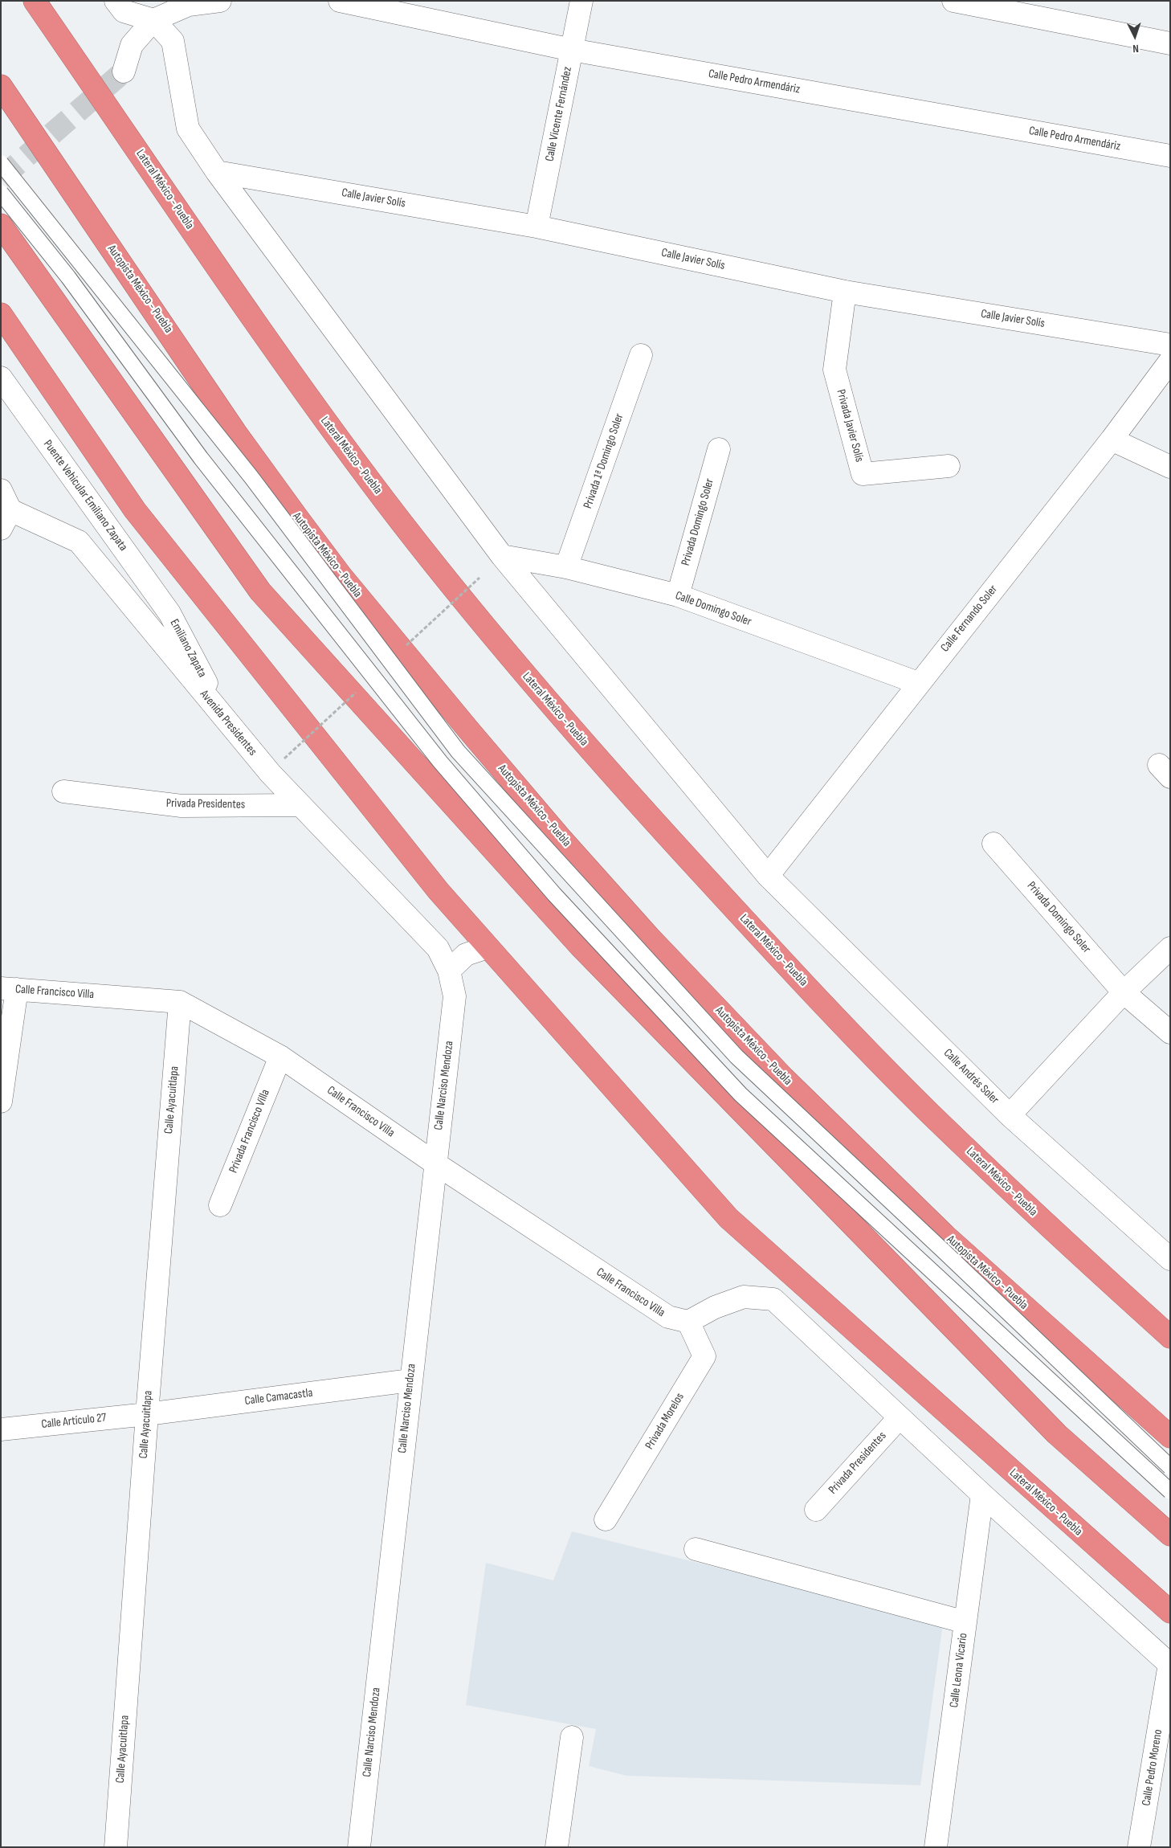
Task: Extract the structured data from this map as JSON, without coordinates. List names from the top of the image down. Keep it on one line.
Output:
{"streets":{"highway":["Lateral México - Puebla","Autopista México - Puebla"],"street":["Calle Pedro Armendáriz","Calle Vicente Fernández","Calle Javier Solís","Privada Javier Solís","Privada 1ª Domingo Soler","Puente Vehicular Emiliano Zapata","Privada Domingo Soler","Calle Domingo Soler","Calle Fernando Soler","Emiliano Zapata","Avenida Presidentes","Privada Presidentes","Calle Francisco Villa","Calle Andrés Soler","Calle Narciso Mendoza","Calle Ayacuitlapa","Privada Francisco Villa","Calle Camacastla","Calle Artículo 27","Privada Morelos","Calle Leona Vicario","Calle Pedro Moreno"]},"crossings":[["Calle Pedro Armendáriz","Calle Vicente Fernández"],["Calle Vicente Fernández","Calle Javier Solís"],["Calle Javier Solís","Privada Javier Solís"],["Calle Javier Solís","Calle Andrés Soler"],["Privada 1ª Domingo Soler","Calle Domingo Soler"],["Puente Vehicular Emiliano Zapata","Emiliano Zapata"],["Privada Domingo Soler","Calle Domingo Soler"],["Privada Domingo Soler","Calle Andrés Soler"],["Calle Domingo Soler","Calle Fernando Soler"],["Calle Domingo Soler","Calle Andrés Soler"],["Calle Fernando Soler","Calle Andrés Soler"],["Emiliano Zapata","Avenida Presidentes"],["Avenida Presidentes","Privada Presidentes"],["Avenida Presidentes","Calle Narciso Mendoza"],["Calle Francisco Villa","Calle Narciso Mendoza"],["Calle Francisco Villa","Calle Ayacuitlapa"],["Calle Francisco Villa","Privada Francisco Villa"],["Calle Francisco Villa","Privada Morelos"],["Calle Narciso Mendoza","Calle Camacastla"],["Calle Ayacuitlapa","Calle Camacastla"],["Calle Ayacuitlapa","Calle Artículo 27"],["Calle Camacastla","Calle Artículo 27"]],"north":"bottom"}
